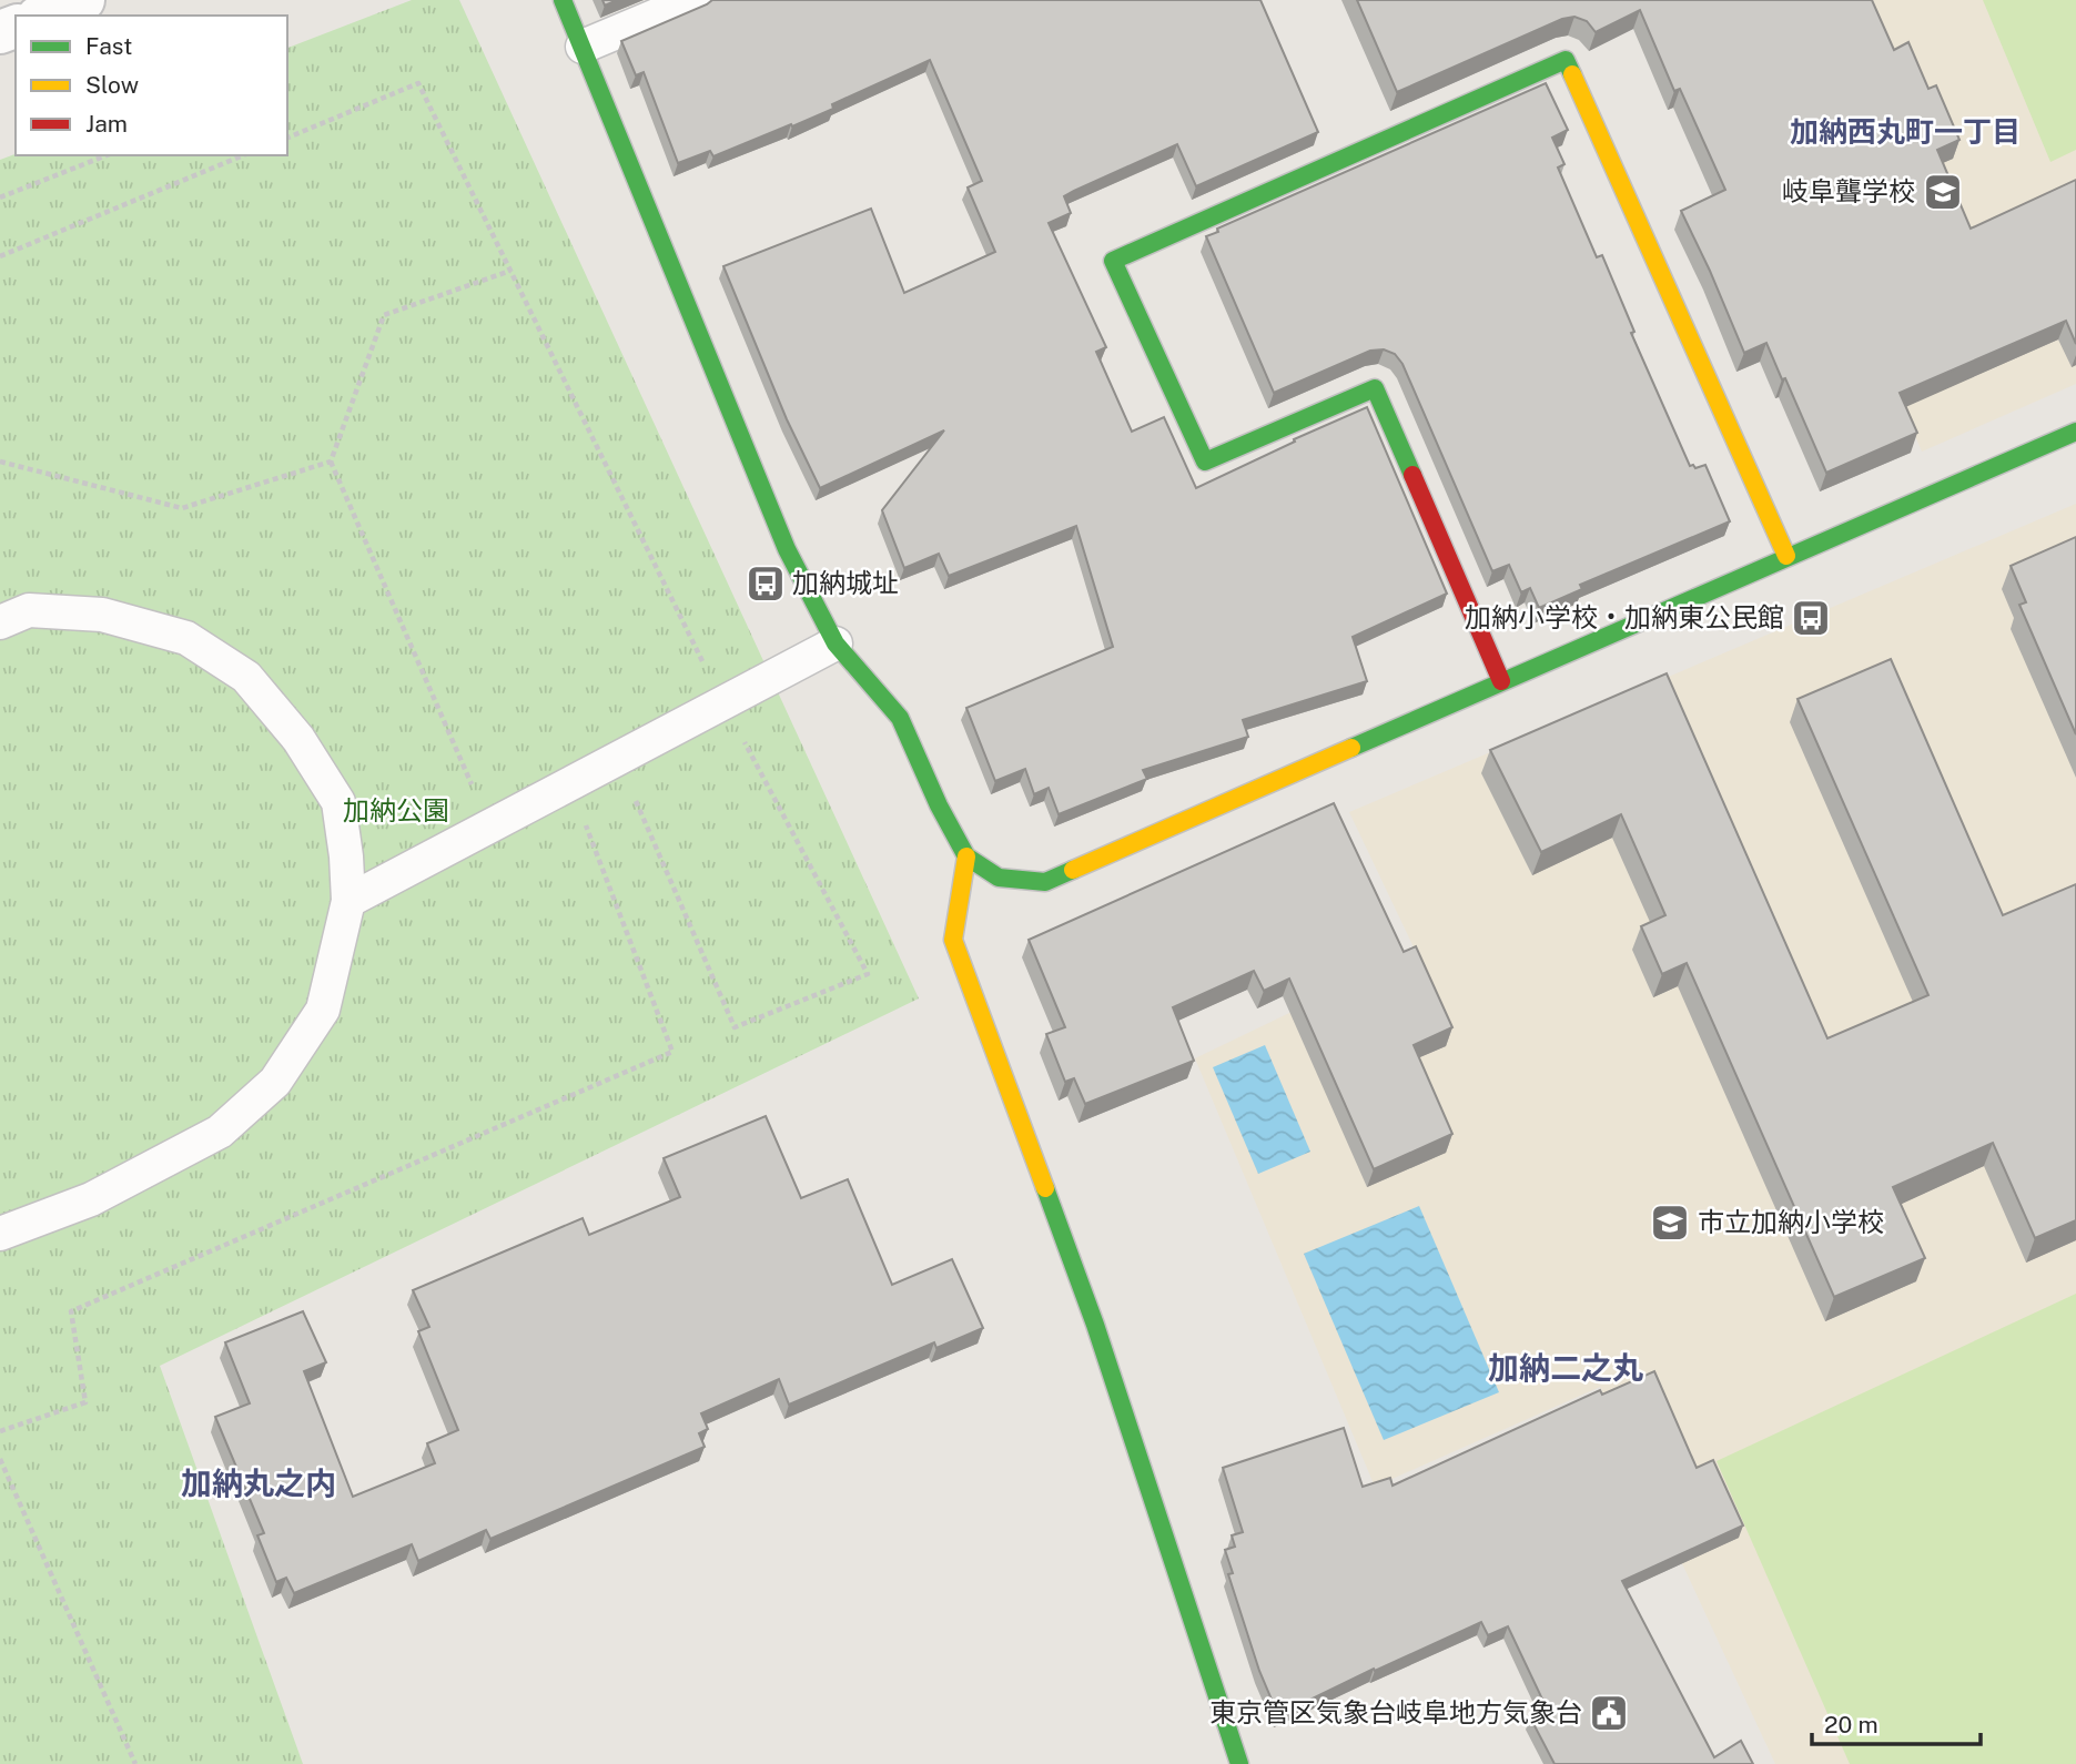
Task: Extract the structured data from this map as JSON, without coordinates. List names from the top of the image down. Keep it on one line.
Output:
{"districts":["加納西丸町一丁目","加納二之丸","加納丸之内"],"parks":["加納公園"],"places":{"school or university":["岐阜聾学校","市立加納小学校"],"bus stop":["加納城址","加納小学校・加納東公民館"],"public building":["東京管区気象台岐阜地方気象台"]},"legend":["Fast","Slow","Jam"],"scale_bar":"20 m"}
